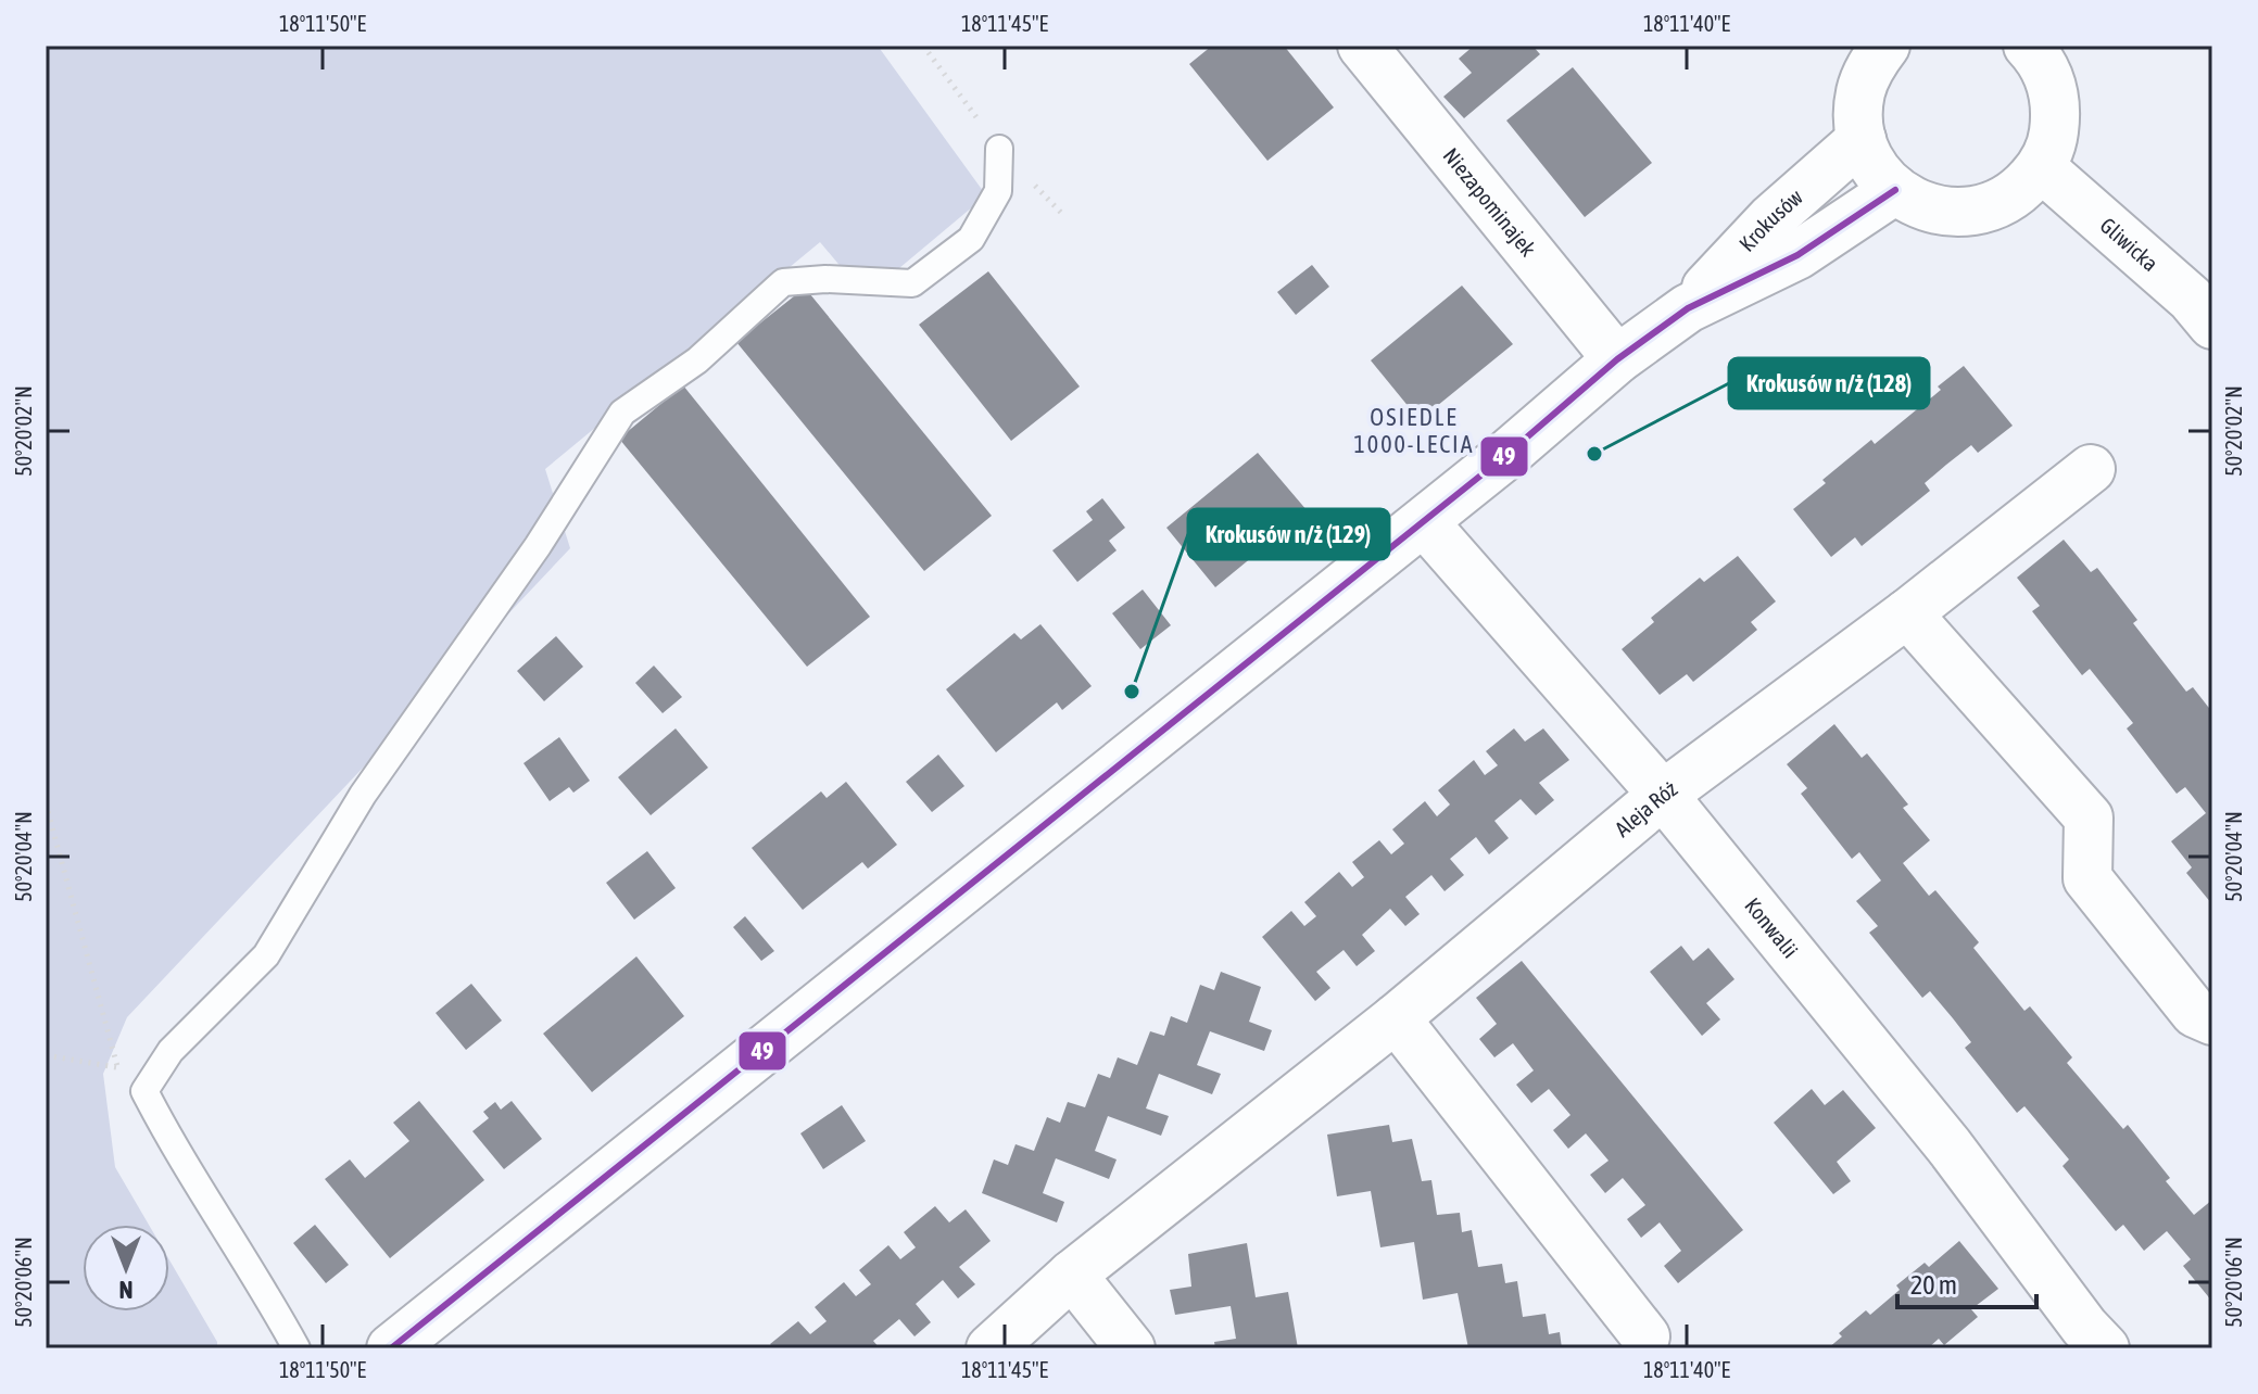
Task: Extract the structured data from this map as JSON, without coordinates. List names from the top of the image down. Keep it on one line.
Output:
{"streets":{"street":["Niezapominajek","Krokusów","Gliwicka","Aleja Róż","Konwalii"]},"crossings":[["Niezapominajek","Krokusów"],["Krokusów","Konwalii"],["Aleja Róż","Konwalii"]],"districts":["OSIEDLE 1000-LECIA"],"places":["Krokusów n/ż (128)","Krokusów n/ż (129)"],"lines":["transit line 49"],"scale_bar":"20 m","north":"bottom","coordinates":["18°11'50\"E","18°11'45\"E","18°11'40\"E","50°20'02\"N","50°20'04\"N","50°20'06\"N"]}
